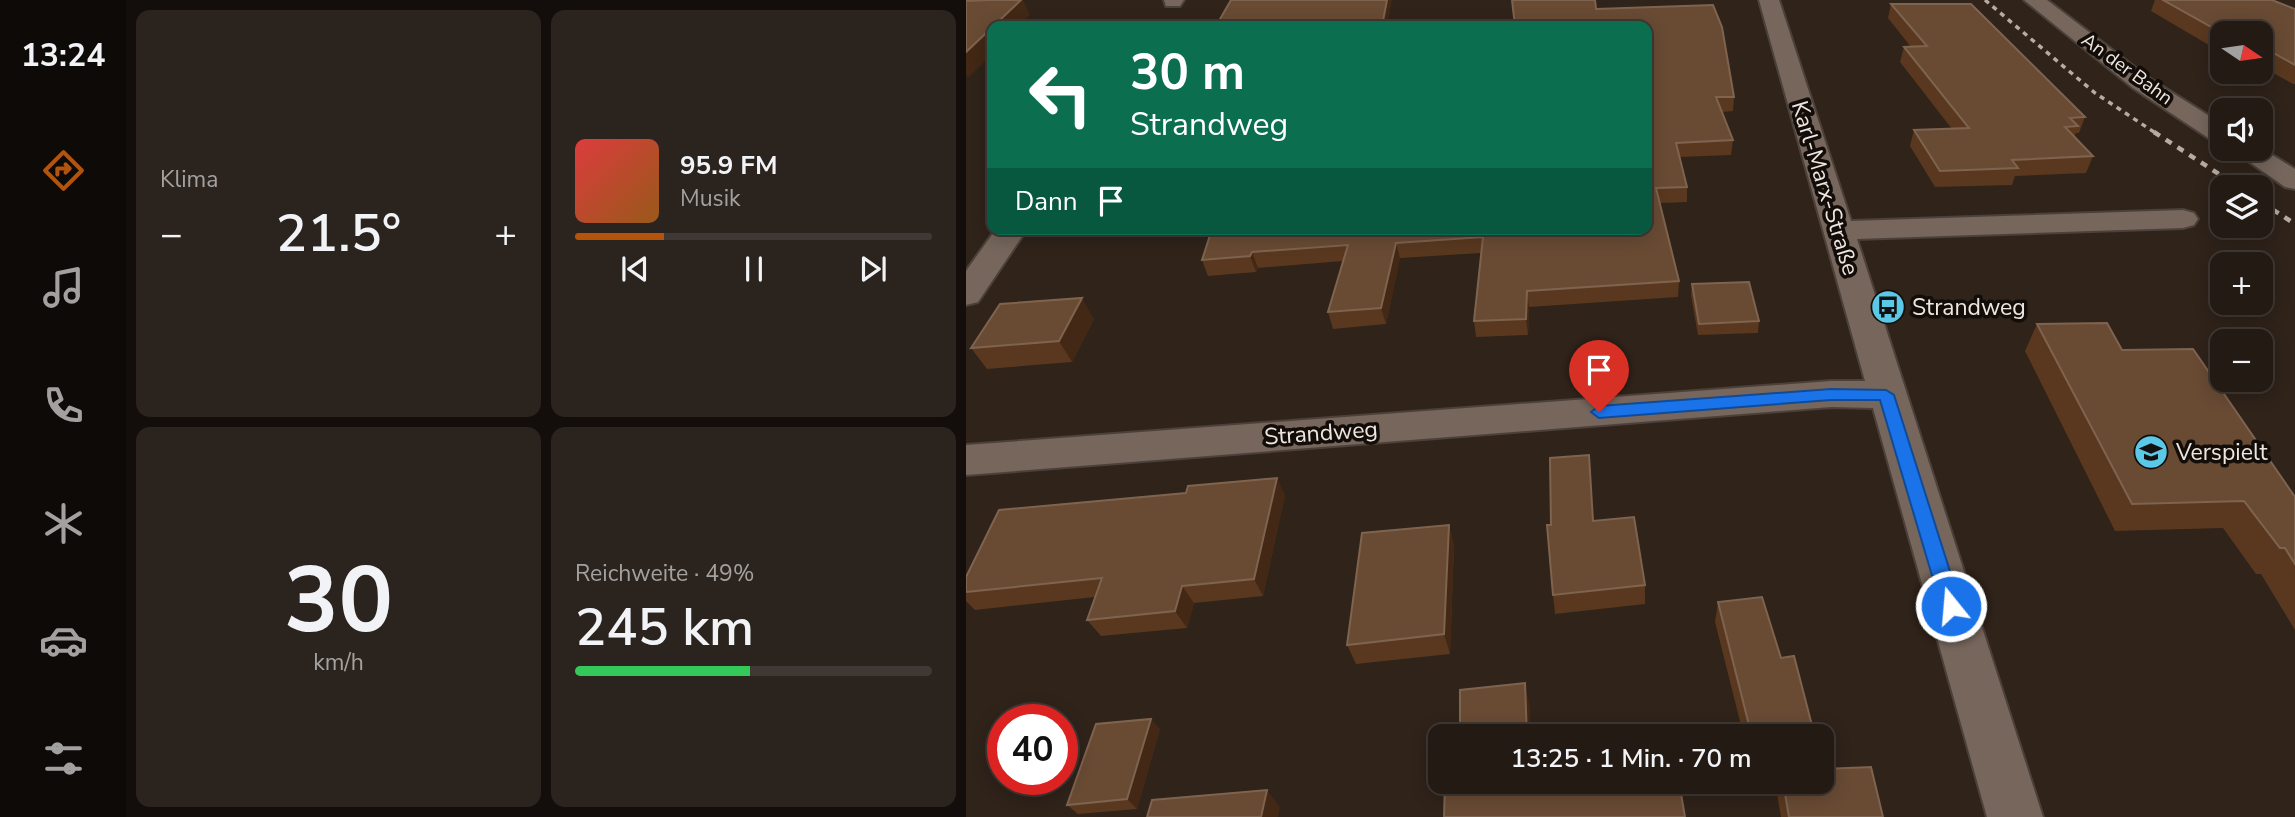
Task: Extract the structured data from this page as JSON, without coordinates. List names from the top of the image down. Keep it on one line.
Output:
{"streets":{"street":["An der Bahn","Karl-Marx-Straße","Strandweg"]},"crossings":[["Karl-Marx-Straße","Strandweg"]],"places":{"bus stop":["Strandweg"],"school or university":["Verspielt"]},"north":"right","page":{"tabs":"13:24","tile":["Klima",["30","km/h"],["Reichweite · 49%","245 km"]],"map_buttons":["+","−"],"turn":["30 m","Strandweg"],"song":["95.9 FM","Musik"],"then":"Dann","heat":["−","21.5°","+"],"limit":"40","trip":"13:25 · 1 Min. · 70 m"}}
